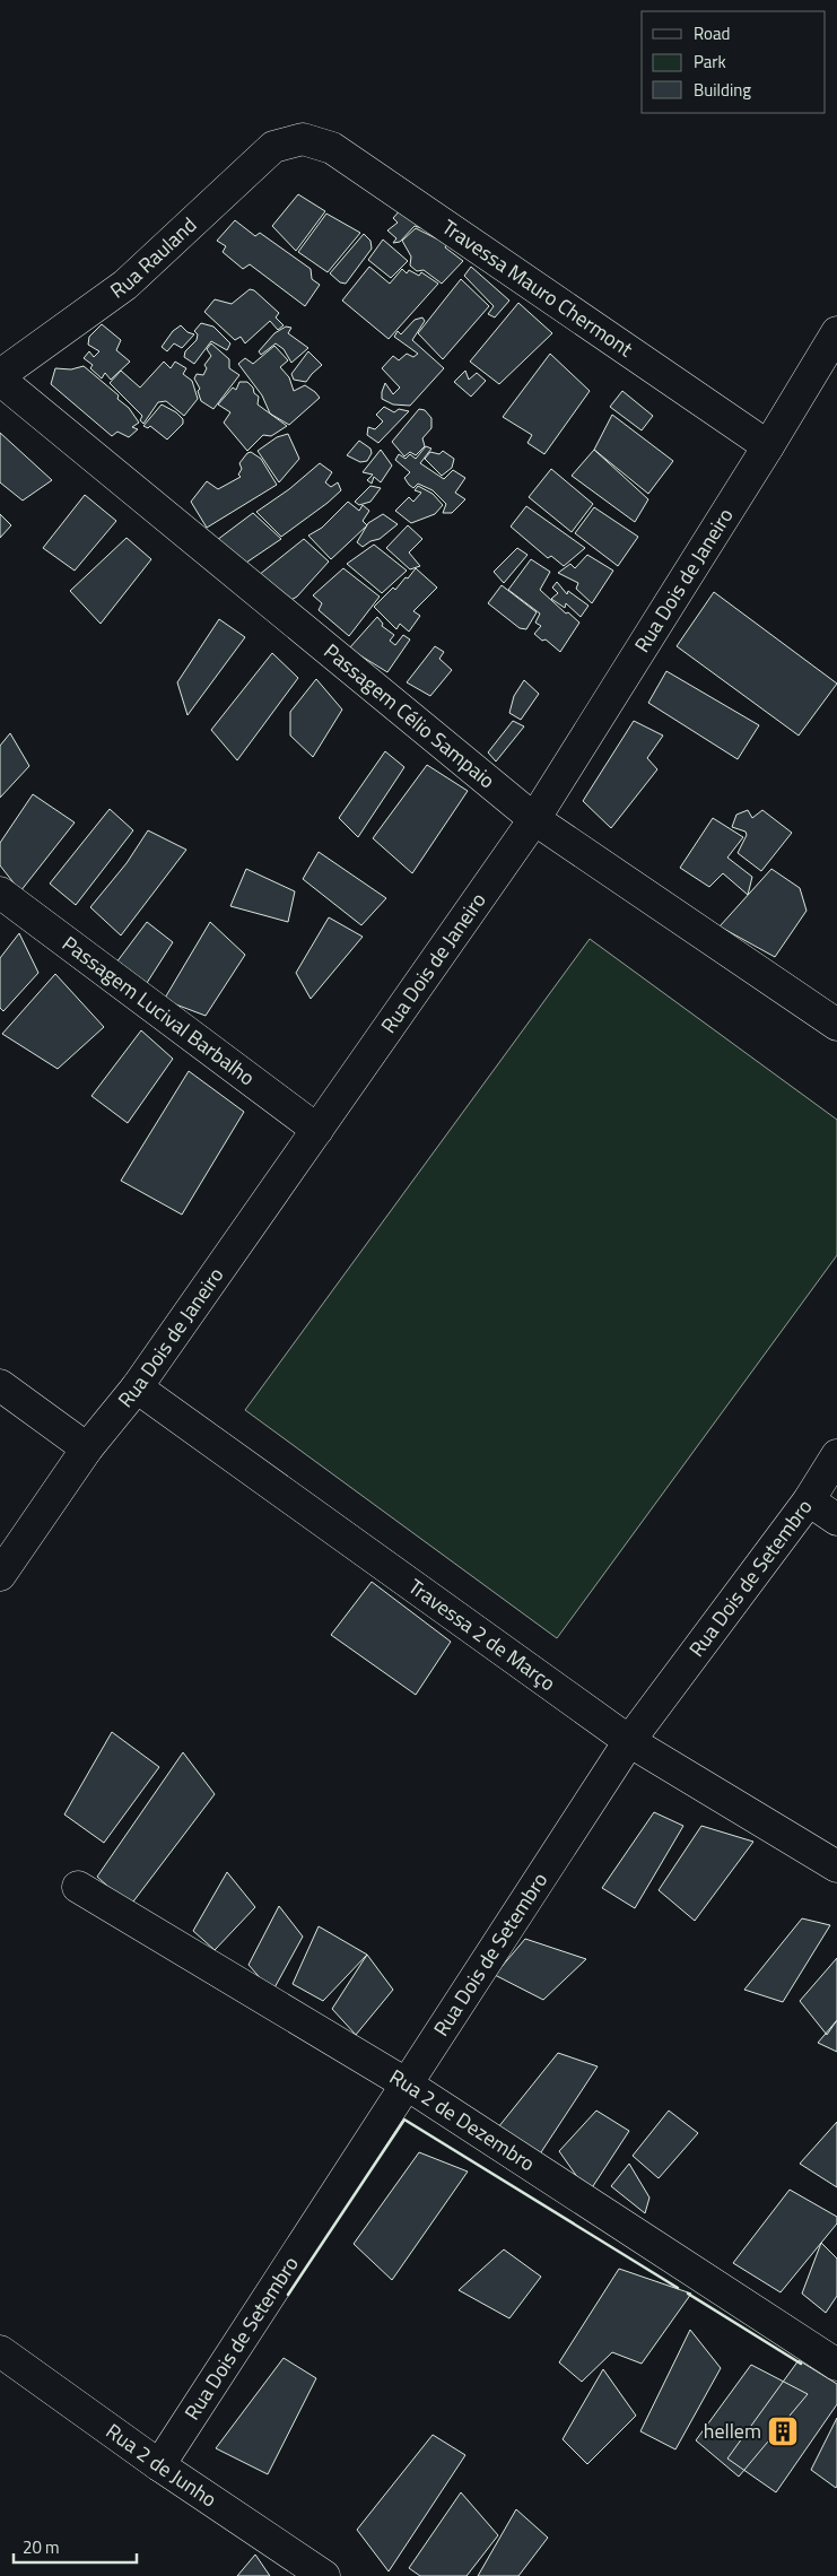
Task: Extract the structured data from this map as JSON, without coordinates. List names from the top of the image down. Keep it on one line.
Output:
{"streets":{"street":["Rua Rauland","Travessa Mauro Chermont","Rua Dois de Janeiro","Passagem Célio Sampaio","Passagem Lucival Barbalho","Rua Dois de Setembro","Travessa 2 de Março","Rua 2 de Dezembro","Rua 2 de Junho"]},"crossings":[["Rua Rauland","Travessa Mauro Chermont"],["Travessa Mauro Chermont","Rua Dois de Janeiro"],["Rua Dois de Janeiro","Passagem Célio Sampaio"],["Rua Dois de Janeiro","Passagem Lucival Barbalho"],["Rua Dois de Janeiro","Travessa 2 de Março"],["Rua Dois de Setembro","Travessa 2 de Março"],["Rua Dois de Setembro","Rua 2 de Dezembro"],["Rua Dois de Setembro","Rua 2 de Junho"]],"places":{"building":["hellem"]},"legend":["Road","Park","Building"],"scale_bar":"20 m"}
